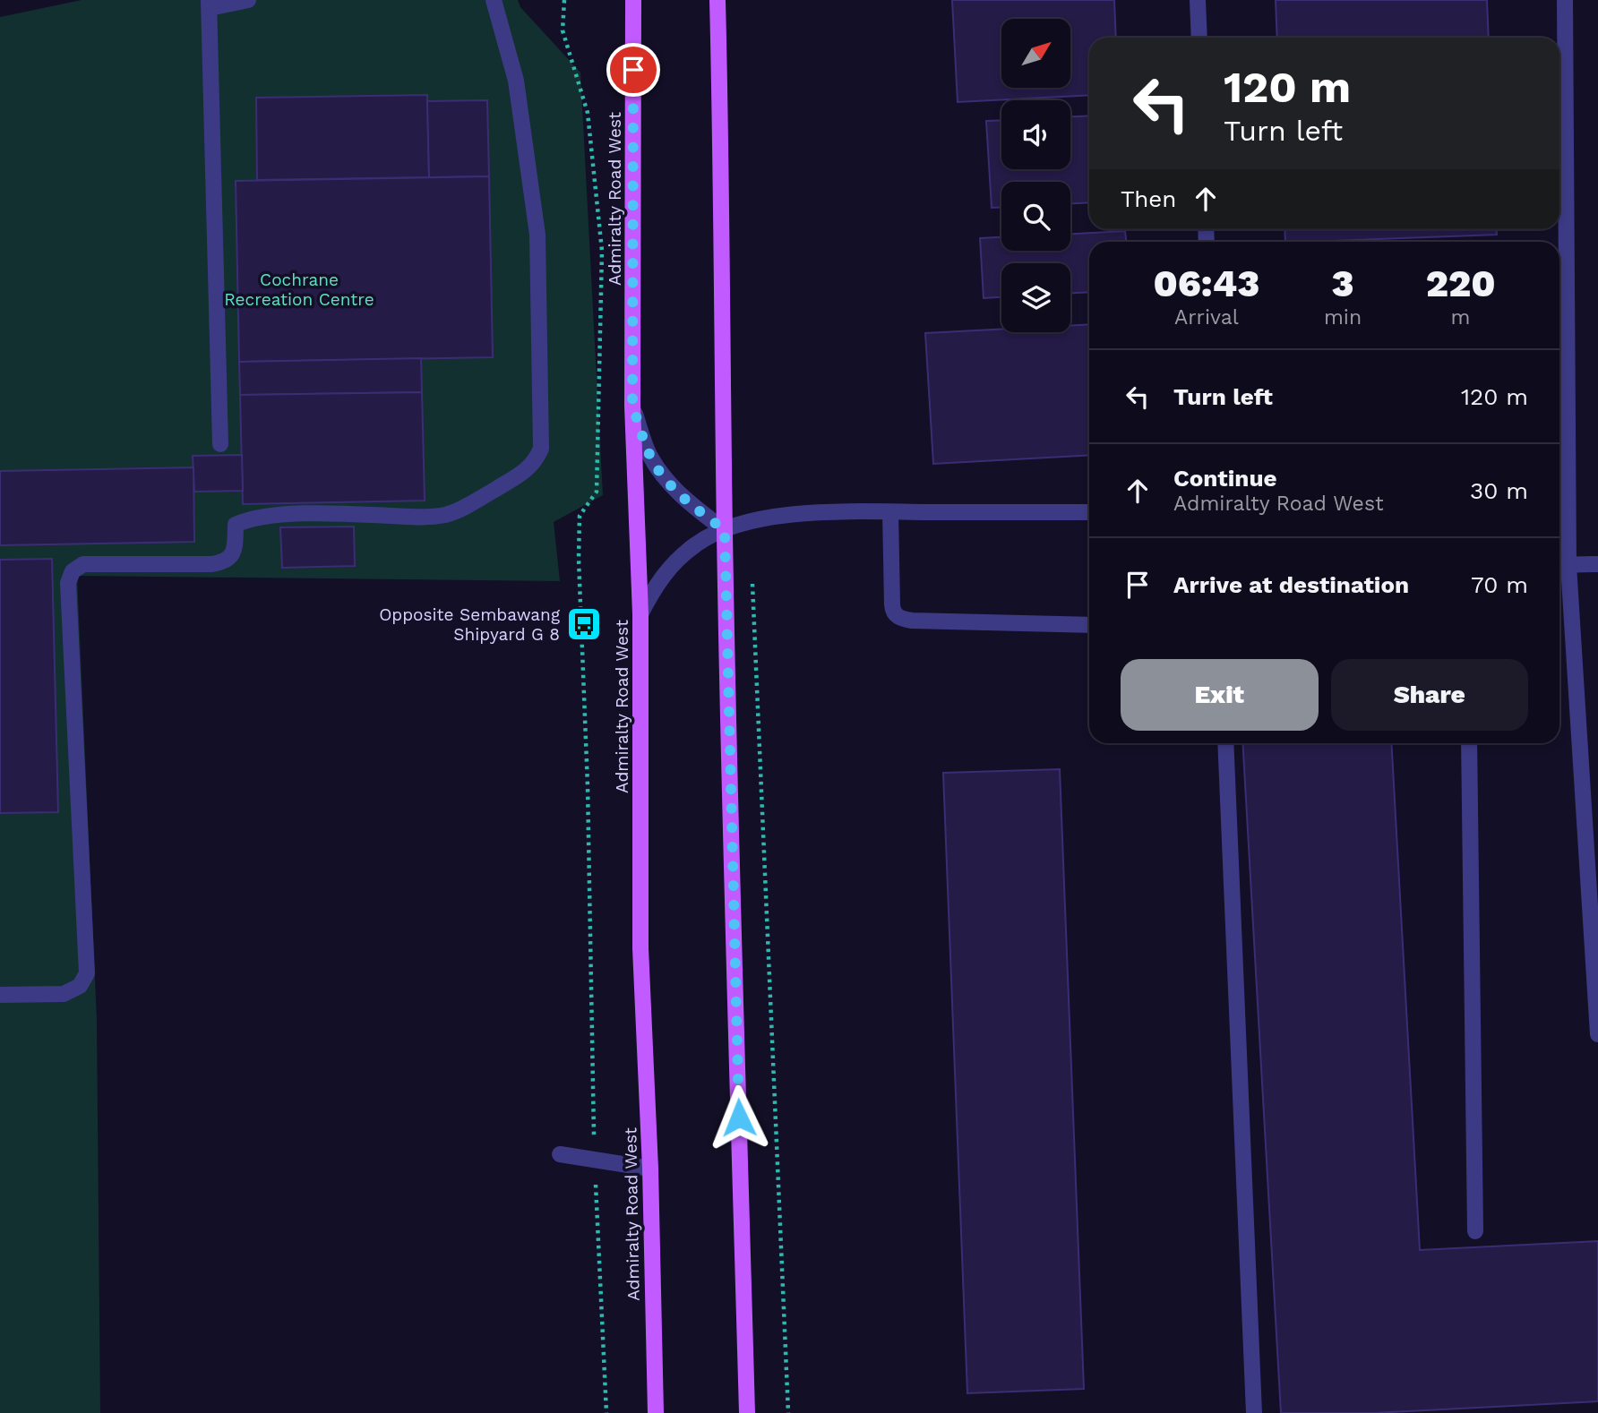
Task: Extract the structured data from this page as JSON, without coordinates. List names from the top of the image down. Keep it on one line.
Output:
{"streets":{"main road":["Admiralty Road West"]},"parks":["Cochrane Recreation Centre"],"places":{"bus stop":["Opposite Sembawang Shipyard G 8"]},"north":"top right","page":{"turn":["120 m","Turn left"],"then":"Then","eta":["06:43","Arrival","3","min","220","m"],"list":[{"name":"Turn left","value":"120 m"},{"name":"Continue","note":"Admiralty Road West","value":"30 m"},{"name":"Arrive at destination","value":"70 m"}],"buttons":["Exit","Share"]}}
